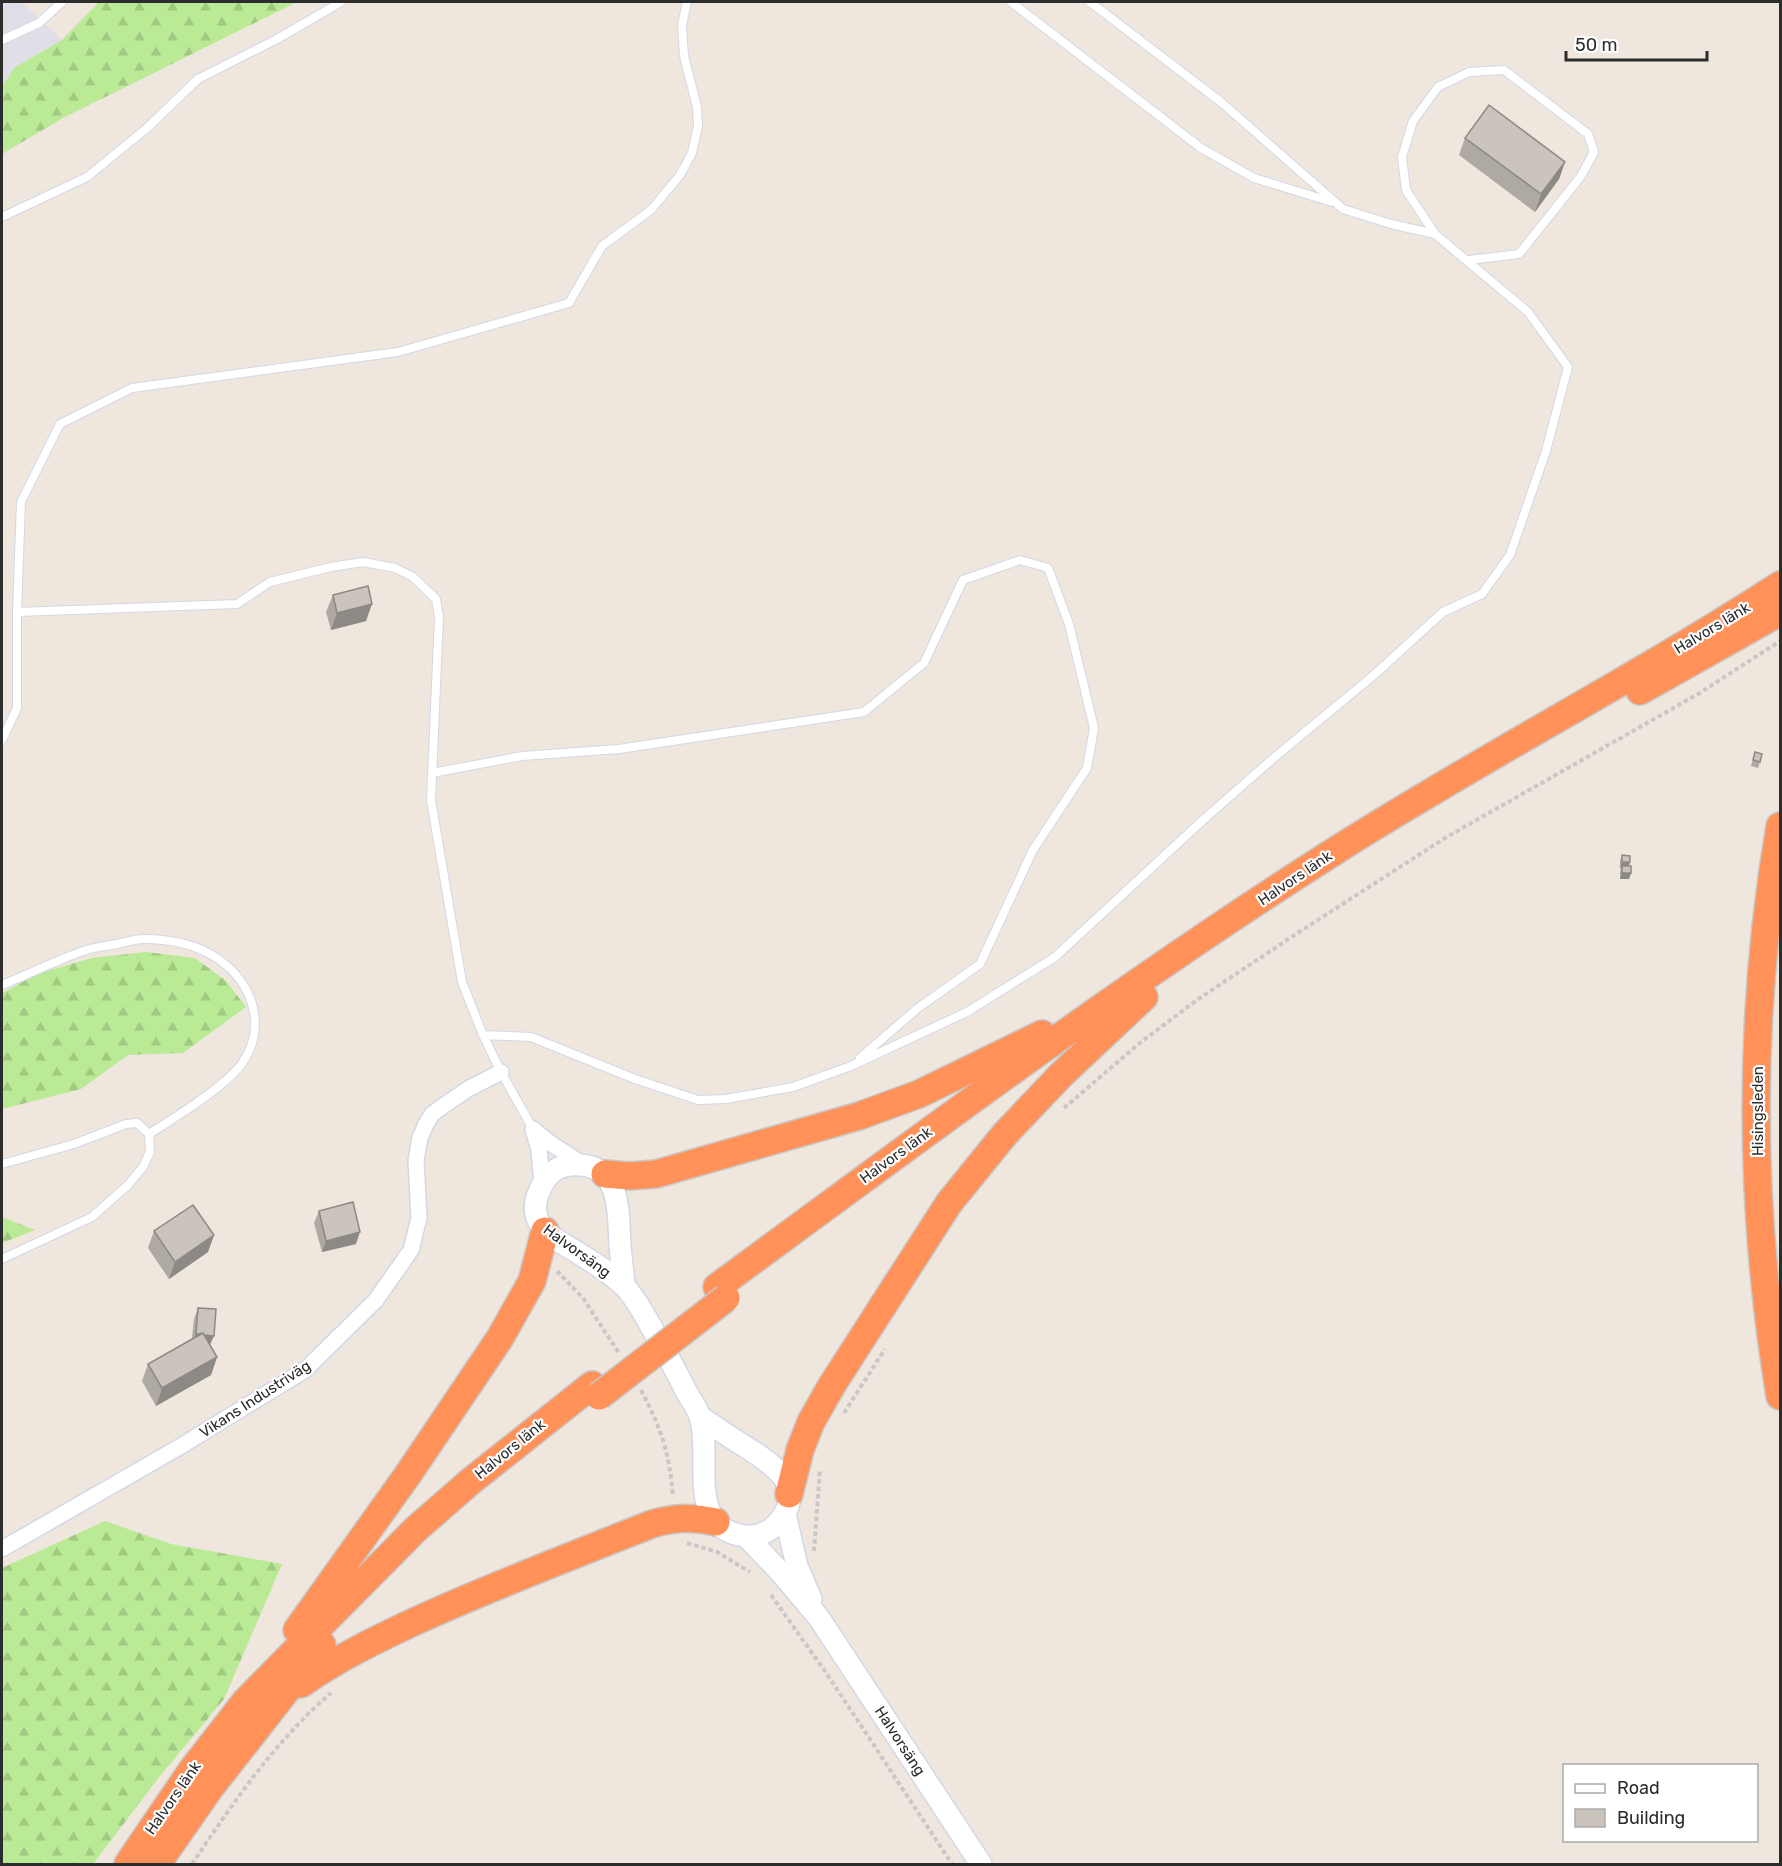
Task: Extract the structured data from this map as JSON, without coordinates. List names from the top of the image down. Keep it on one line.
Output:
{"streets":{"highway":["Halvors länk","Hisingsleden"],"street":["Halvorsäng","Vikans Industriväg"]},"legend":["Road","Building"],"scale_bar":"50 m"}
